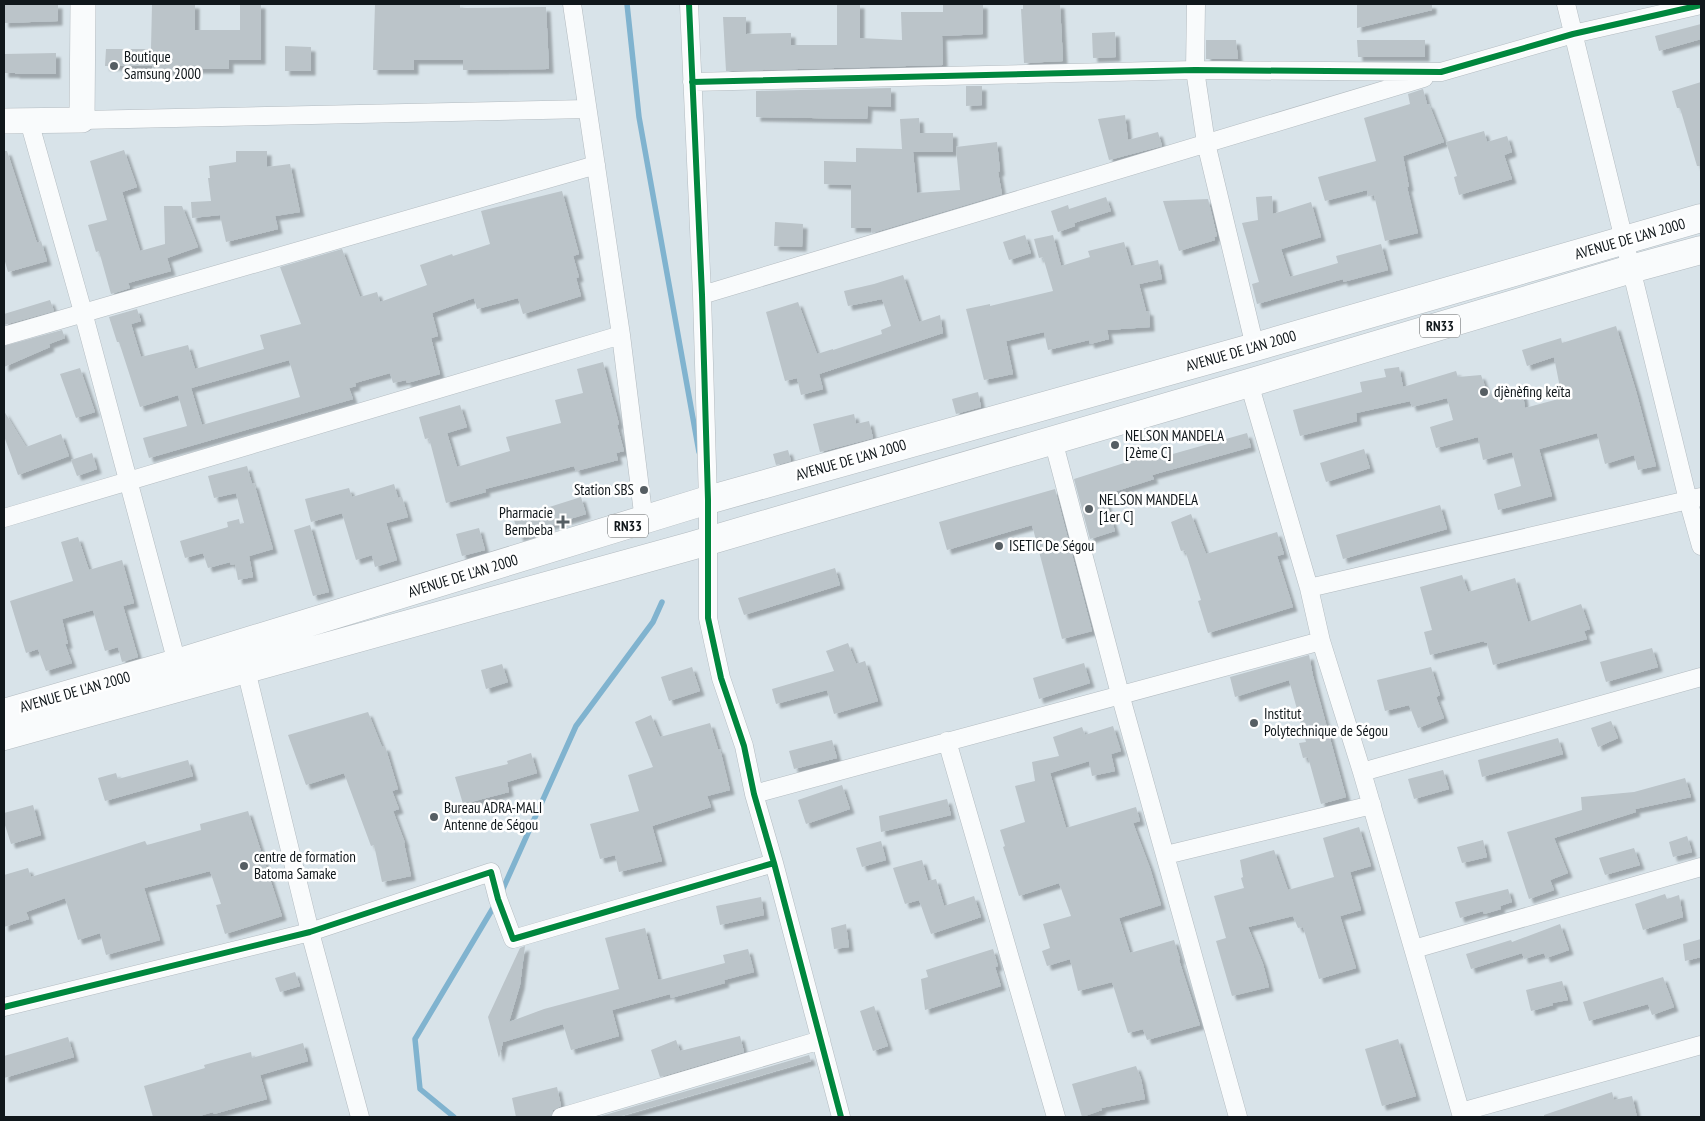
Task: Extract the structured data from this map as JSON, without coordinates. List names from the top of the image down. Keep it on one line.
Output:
{"streets":{"main road":["AVENUE DE L'AN 2000","RN33"]},"places":{"other":["Boutique Samsung 2000","djènèfing keïta","NELSON MANDELA [2ème C]","Station SBS","NELSON MANDELA [1er C]","ISETIC De Ségou","Institut Polytechnique de Ségou","Bureau ADRA-MALI Antenne de Ségou","centre de formation Batoma Samake"],"health":["Pharmacie Bembeba"]}}
